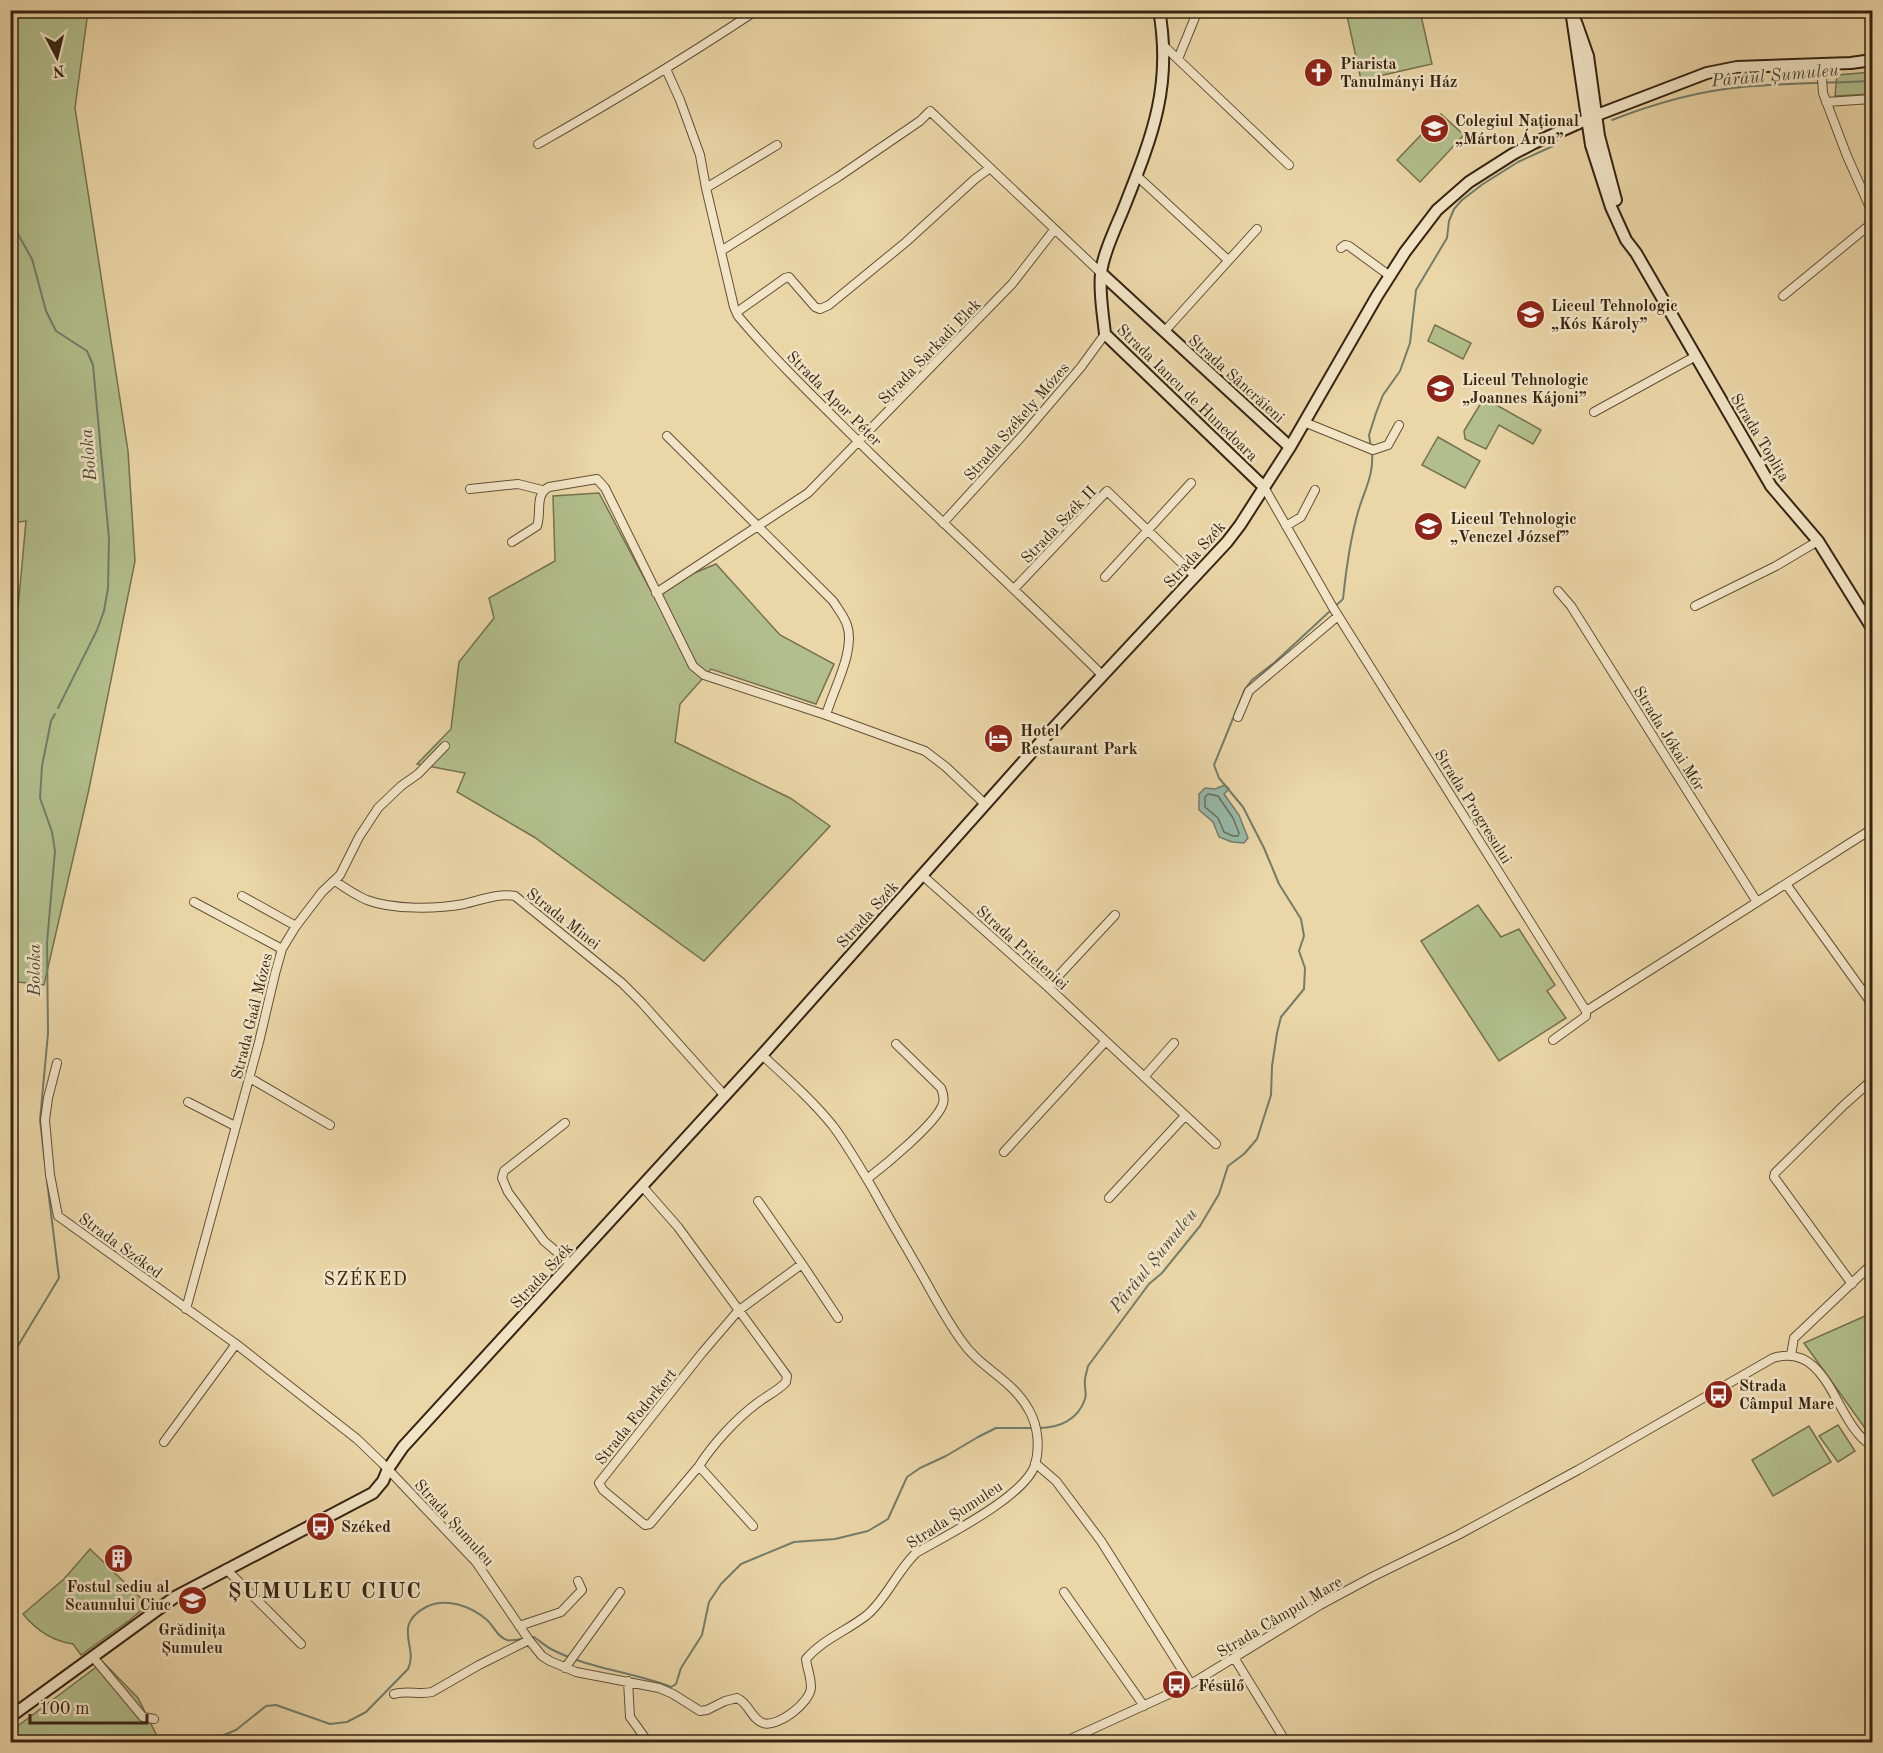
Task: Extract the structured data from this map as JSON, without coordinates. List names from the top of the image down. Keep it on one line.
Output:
{"streets":{"street":["Strada Sarkadi Elek","Strada Sâncrăieni","Strada Iancu de Hunedoara","Strada Apor Péter","Strada Székely Mózes","Strada Toplița","Strada Szék II","Strada Szék","Strada Jókai Mór","Strada Progresului","Strada Minei","Strada Prieteniei","Strada Gaál Mózes","Strada Széked","Strada Fodorkert","Strada Șumuleu","Strada Câmpul Mare"]},"crossings":[["Strada Sarkadi Elek","Strada Apor Péter"],["Strada Sâncrăieni","Strada Iancu de Hunedoara"],["Strada Sâncrăieni","Strada Szék"],["Strada Iancu de Hunedoara","Strada Székely Mózes"],["Strada Iancu de Hunedoara","Strada Szék"],["Strada Iancu de Hunedoara","Strada Progresului"],["Strada Apor Péter","Strada Székely Mózes"],["Strada Apor Péter","Strada Szék II"],["Strada Apor Péter","Strada Szék"],["Strada Toplița","Strada Szék"],["Strada Szék II","Strada Szék"],["Strada Szék","Strada Progresului"],["Strada Szék","Strada Minei"],["Strada Szék","Strada Prieteniei"],["Strada Szék","Strada Széked"],["Strada Szék","Strada Fodorkert"],["Strada Szék","Strada Șumuleu"],["Strada Minei","Strada Gaál Mózes"],["Strada Gaál Mózes","Strada Széked"],["Strada Széked","Strada Șumuleu"]],"districts":["SZÉKED","ȘUMULEU CIUC"],"water":["Pârâul Șumuleu","Boloka"],"places":{"church":["Piarista Tanulmányi Ház"],"school or university":["Colegiul Național „Márton Áron”","Liceul Tehnologic „Kós Károly”","Liceul Tehnologic „Joannes Kájoni”","Liceul Tehnologic „Venczel József”","Grădinița Șumuleu"],"hotel":["Hotel Restaurant Park"],"bus stop":["Strada Câmpul Mare","Széked","Fésülő"],"building":["Fostul sediu al Scaunului Ciuc"]},"scale_bar":"100 m","north":"bottom"}
